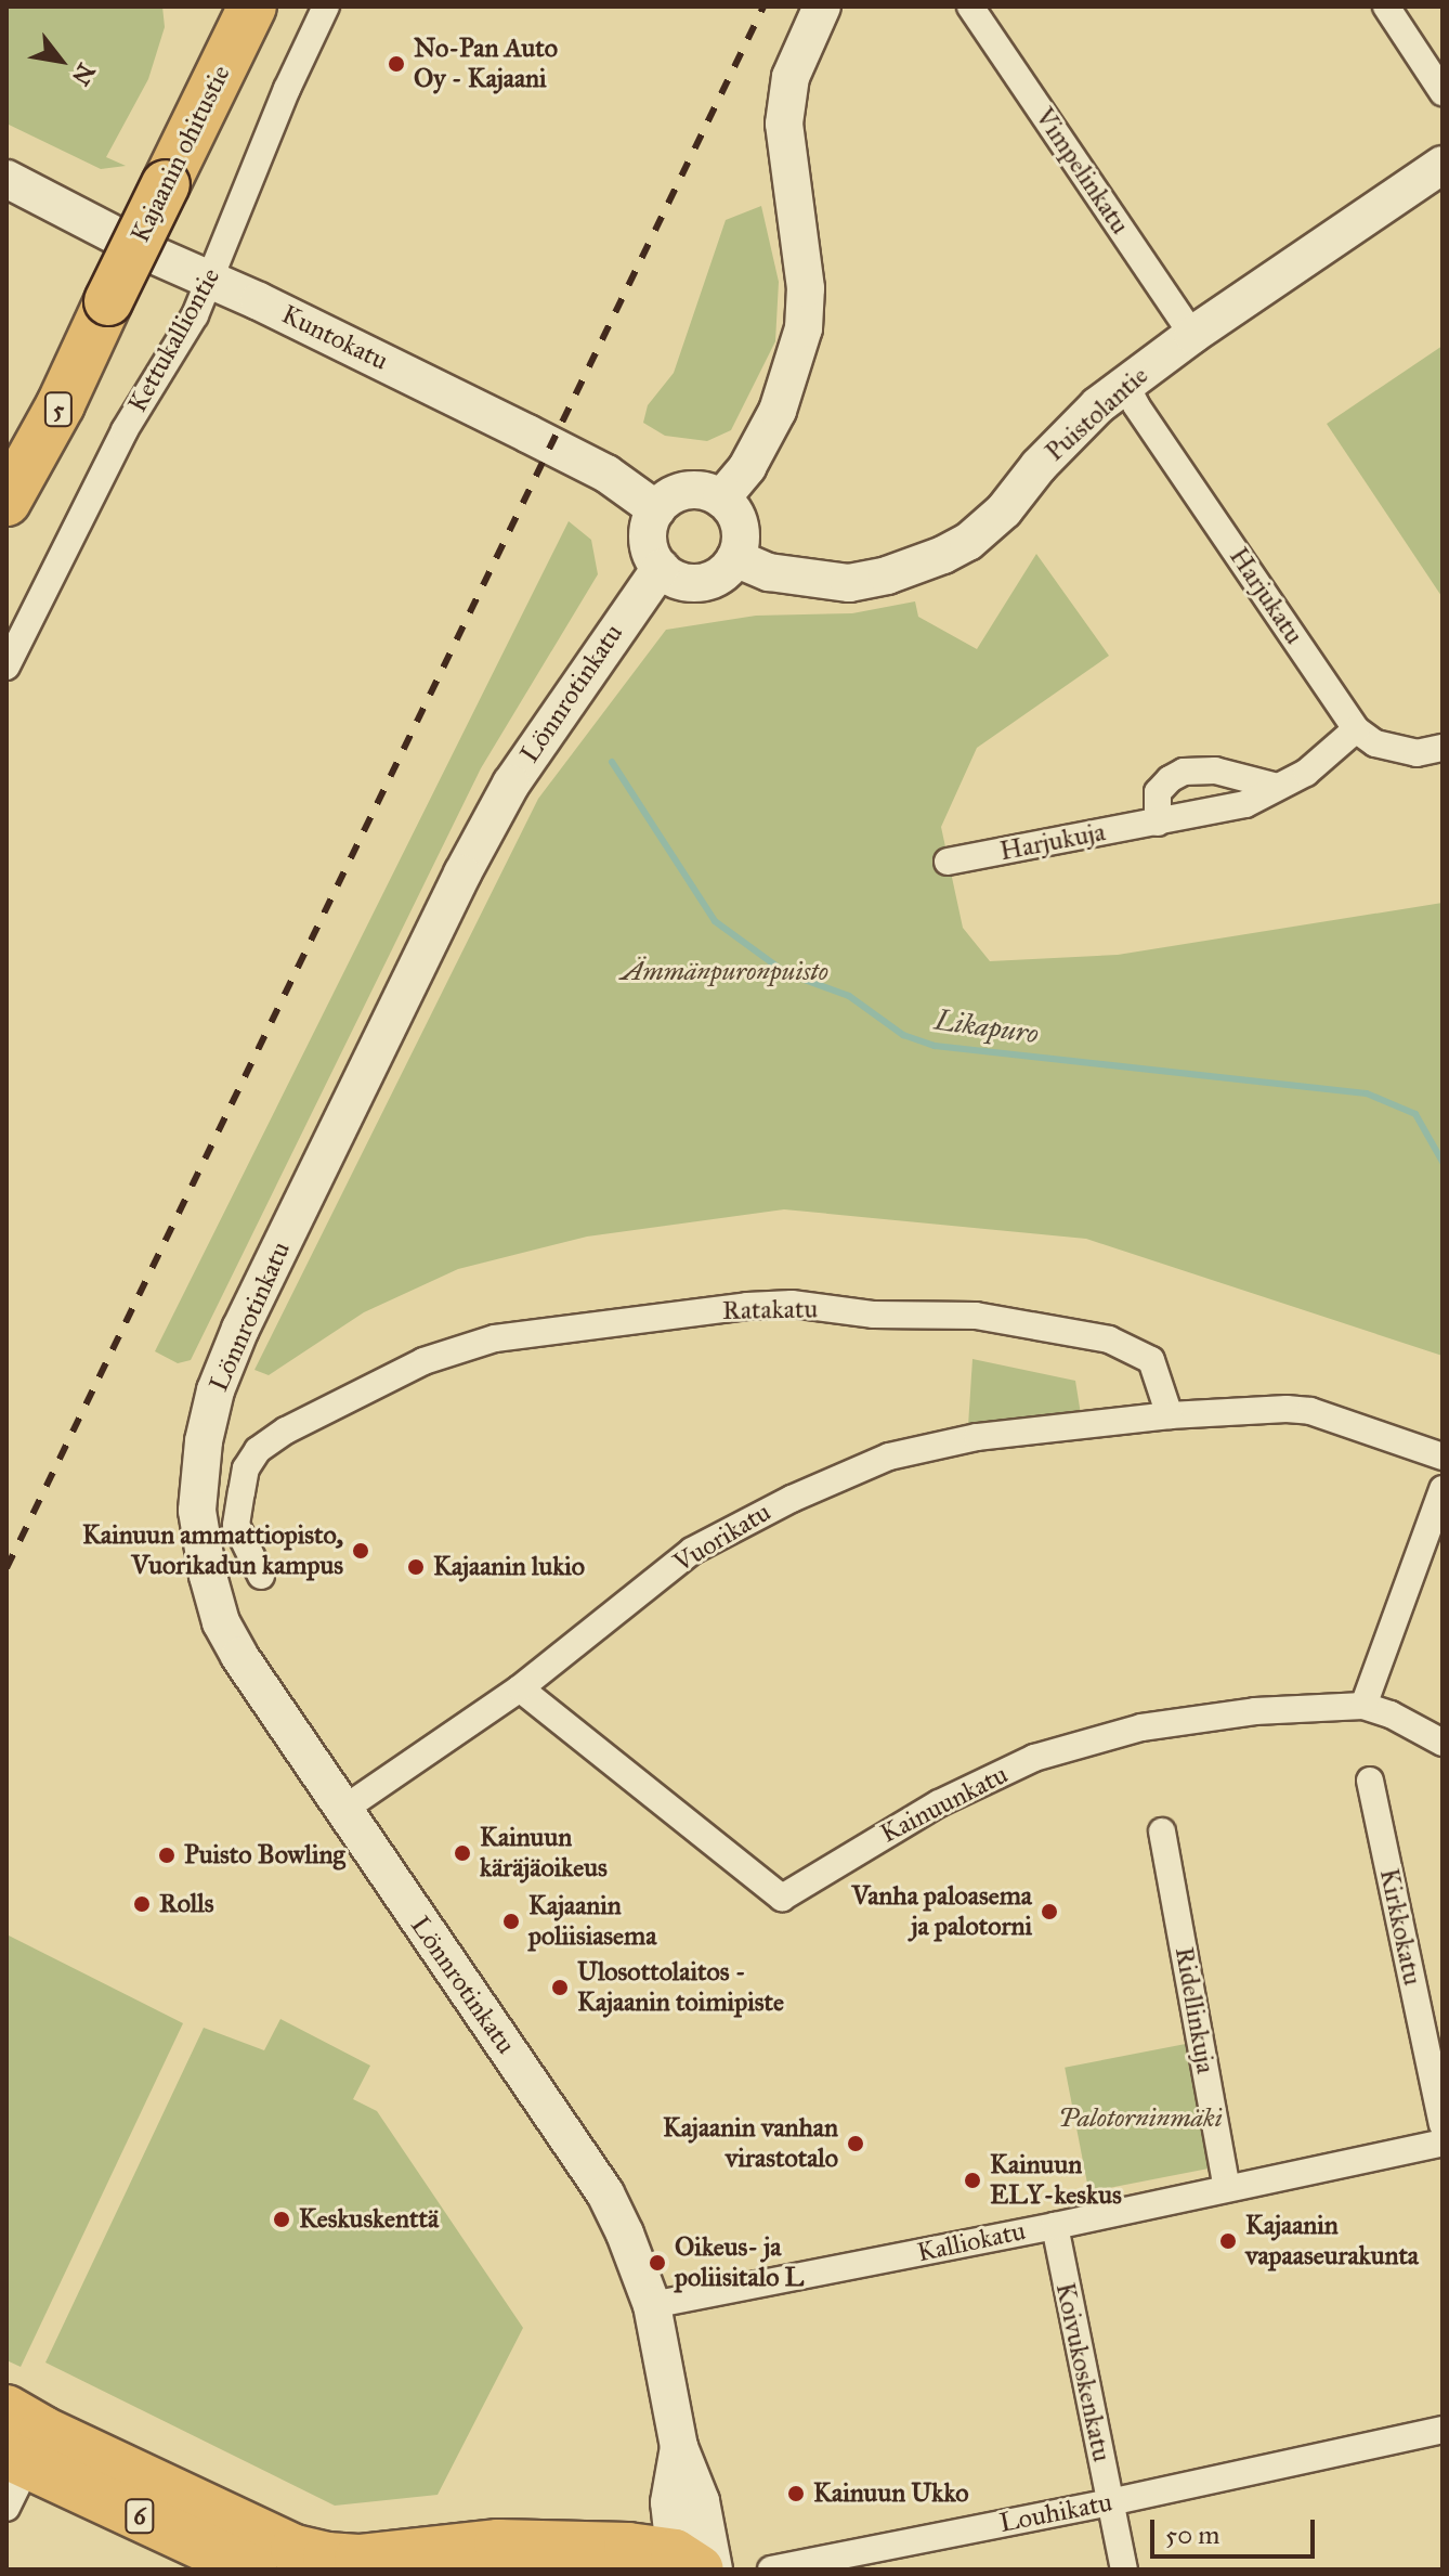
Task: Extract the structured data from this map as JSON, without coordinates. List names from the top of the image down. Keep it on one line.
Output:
{"streets":{"highway":["Kajaanin ohitustie","5","6"],"street":["Vimpelinkatu","Kuntokatu","Kettukalliontie","Puistolantie","Harjukatu","Lönnrotinkatu","Harjukuja","Ratakatu","Vuorikatu","Kainuunkatu","Kirkkokatu","Ridellinkuja","Kalliokatu","Koivukoskenkatu","Louhikatu"]},"crossings":[["Kajaanin ohitustie","5"],["Vimpelinkatu","Puistolantie"],["Kuntokatu","Kettukalliontie"],["Kuntokatu","Puistolantie"],["Kuntokatu","Lönnrotinkatu"],["Puistolantie","Harjukatu"],["Puistolantie","Lönnrotinkatu"],["Harjukatu","Harjukuja"],["Lönnrotinkatu","Vuorikatu"],["Lönnrotinkatu","Kalliokatu"],["Lönnrotinkatu","6"],["Ratakatu","Vuorikatu"],["Vuorikatu","Kainuunkatu"],["Ridellinkuja","Kalliokatu"],["Kalliokatu","Koivukoskenkatu"],["Koivukoskenkatu","Louhikatu"]],"water":["Likapuro"],"parks":["Ämmänpuronpuisto","Palotorninmäki"],"places":["No-Pan Auto Oy - Kajaani","Kainuun ammattiopisto, Vuorikadun kampus","Kajaanin lukio","Kainuun käräjäoikeus","Puisto Bowling","Rolls","Vanha paloasema ja palotorni","Kajaanin poliisiasema","Ulosottolaitos - Kajaanin toimipiste","Kajaanin vanhan virastotalo","Kainuun ELY-keskus","Keskuskenttä","Kajaanin vapaaseurakunta","Oikeus- ja poliisitalo L","Kainuun Ukko"],"scale_bar":"50 m","north":"bottom right"}
